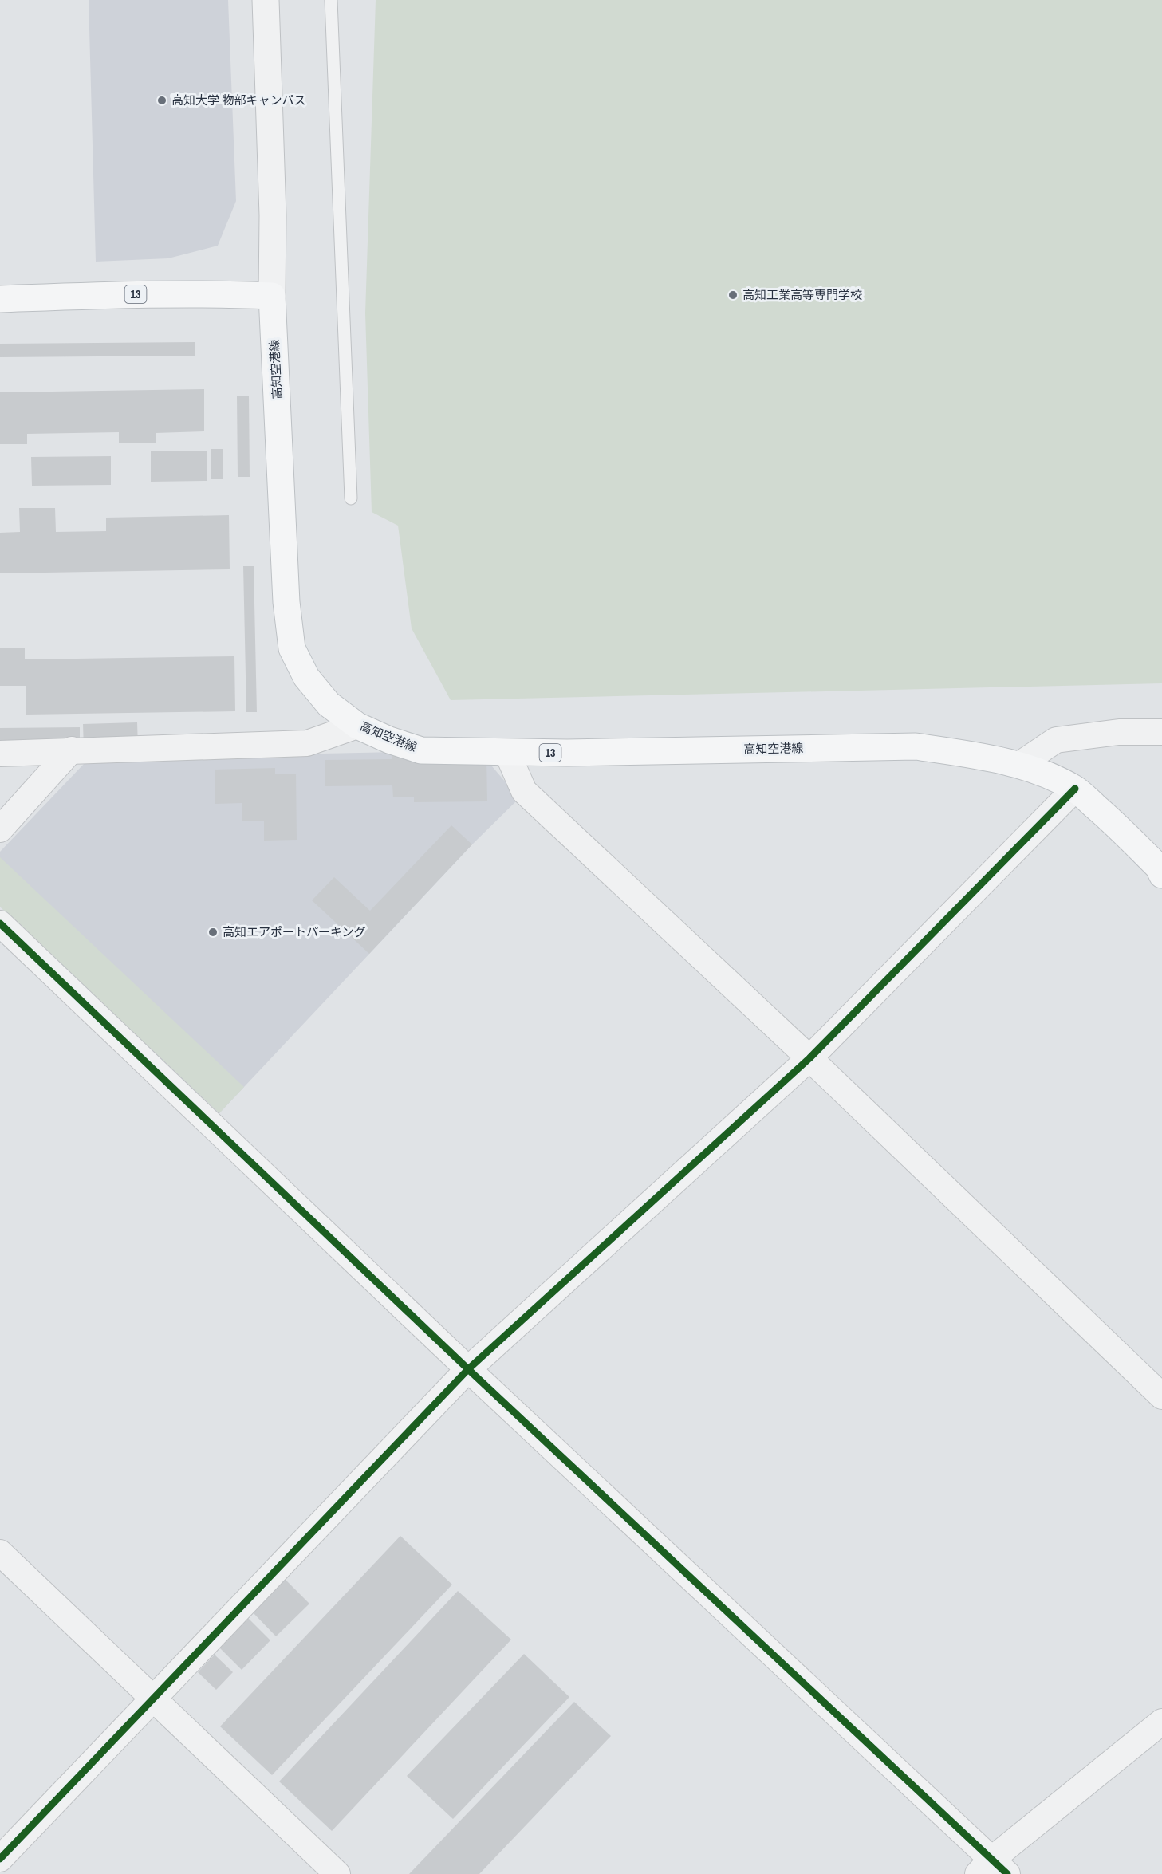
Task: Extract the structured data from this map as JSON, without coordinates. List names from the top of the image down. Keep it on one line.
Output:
{"streets":{"main road":["13","高知空港線"]},"crossings":[["13","高知空港線"]],"places":["高知大学 物部キャンパス","高知工業高等専門学校","高知エアポートパーキング"]}
